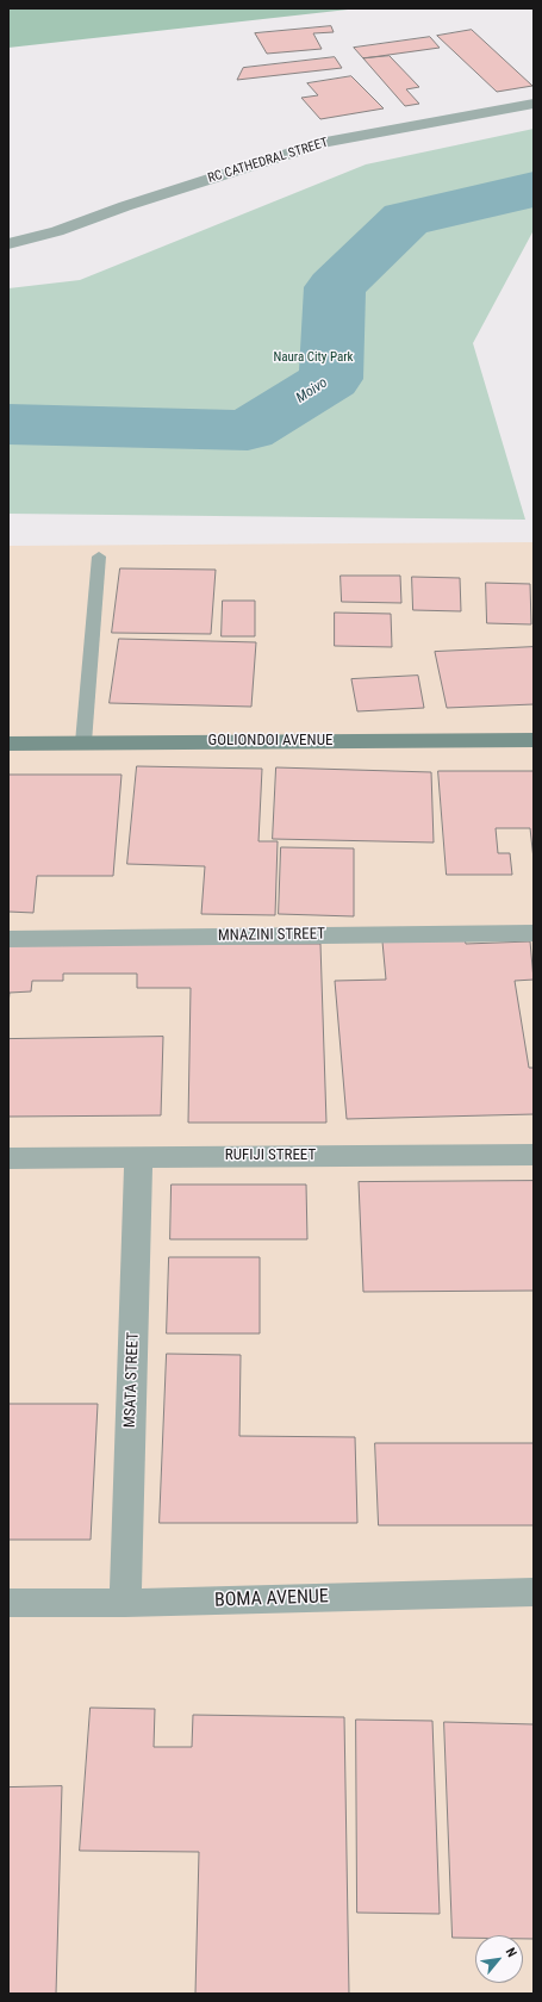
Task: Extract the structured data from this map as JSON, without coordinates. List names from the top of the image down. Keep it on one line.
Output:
{"streets":{"street":["RC CATHEDRAL STREET","GOLIONDOI AVENUE","MNAZINI STREET","RUFIJI STREET","MSATA STREET","BOMA AVENUE"]},"crossings":[["RUFIJI STREET","MSATA STREET"],["MSATA STREET","BOMA AVENUE"]],"water":["Moivo"],"parks":["Naura City Park"],"north":"top right"}
